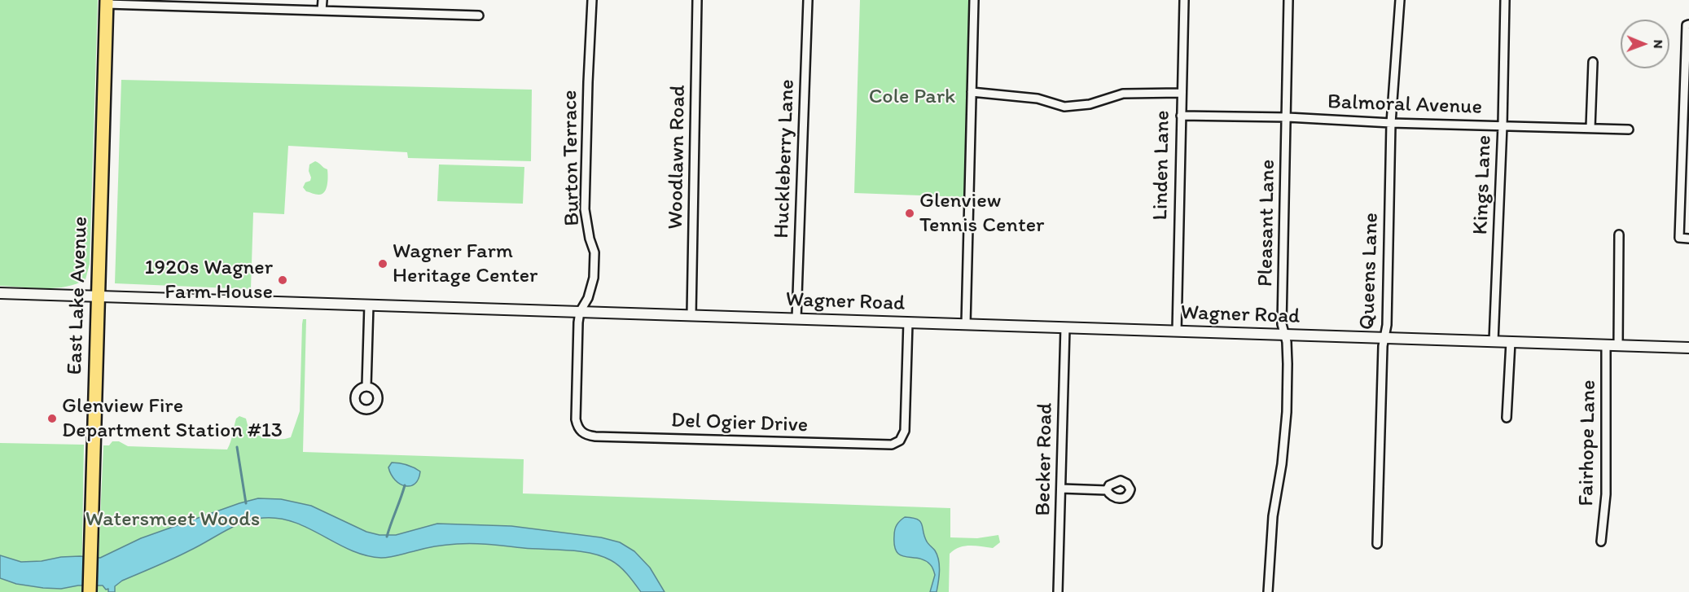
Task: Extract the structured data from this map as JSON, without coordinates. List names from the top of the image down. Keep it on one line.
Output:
{"streets":{"main road":["East Lake Avenue"],"street":["Balmoral Avenue","Woodlawn Road","Burton Terrace","Huckleberry Lane","Linden Lane","Kings Lane","Pleasant Lane","Queens Lane","Wagner Road","Del Ogier Drive","Fairhope Lane","Becker Road"]},"crossings":[["Balmoral Avenue","Linden Lane"],["Balmoral Avenue","Kings Lane"],["Balmoral Avenue","Pleasant Lane"],["Balmoral Avenue","Queens Lane"],["Woodlawn Road","Wagner Road"],["Burton Terrace","Wagner Road"],["Burton Terrace","Del Ogier Drive"],["Huckleberry Lane","Wagner Road"],["Linden Lane","Wagner Road"],["Kings Lane","Wagner Road"],["Pleasant Lane","Wagner Road"],["Queens Lane","Wagner Road"],["East Lake Avenue","Wagner Road"],["Wagner Road","Del Ogier Drive"],["Wagner Road","Fairhope Lane"],["Wagner Road","Becker Road"]],"parks":["Cole Park","Watersmeet Woods"],"places":["Glenview Tennis Center","Wagner Farm Heritage Center","1920s Wagner Farm House","Glenview Fire Department Station #13"],"north":"right"}
